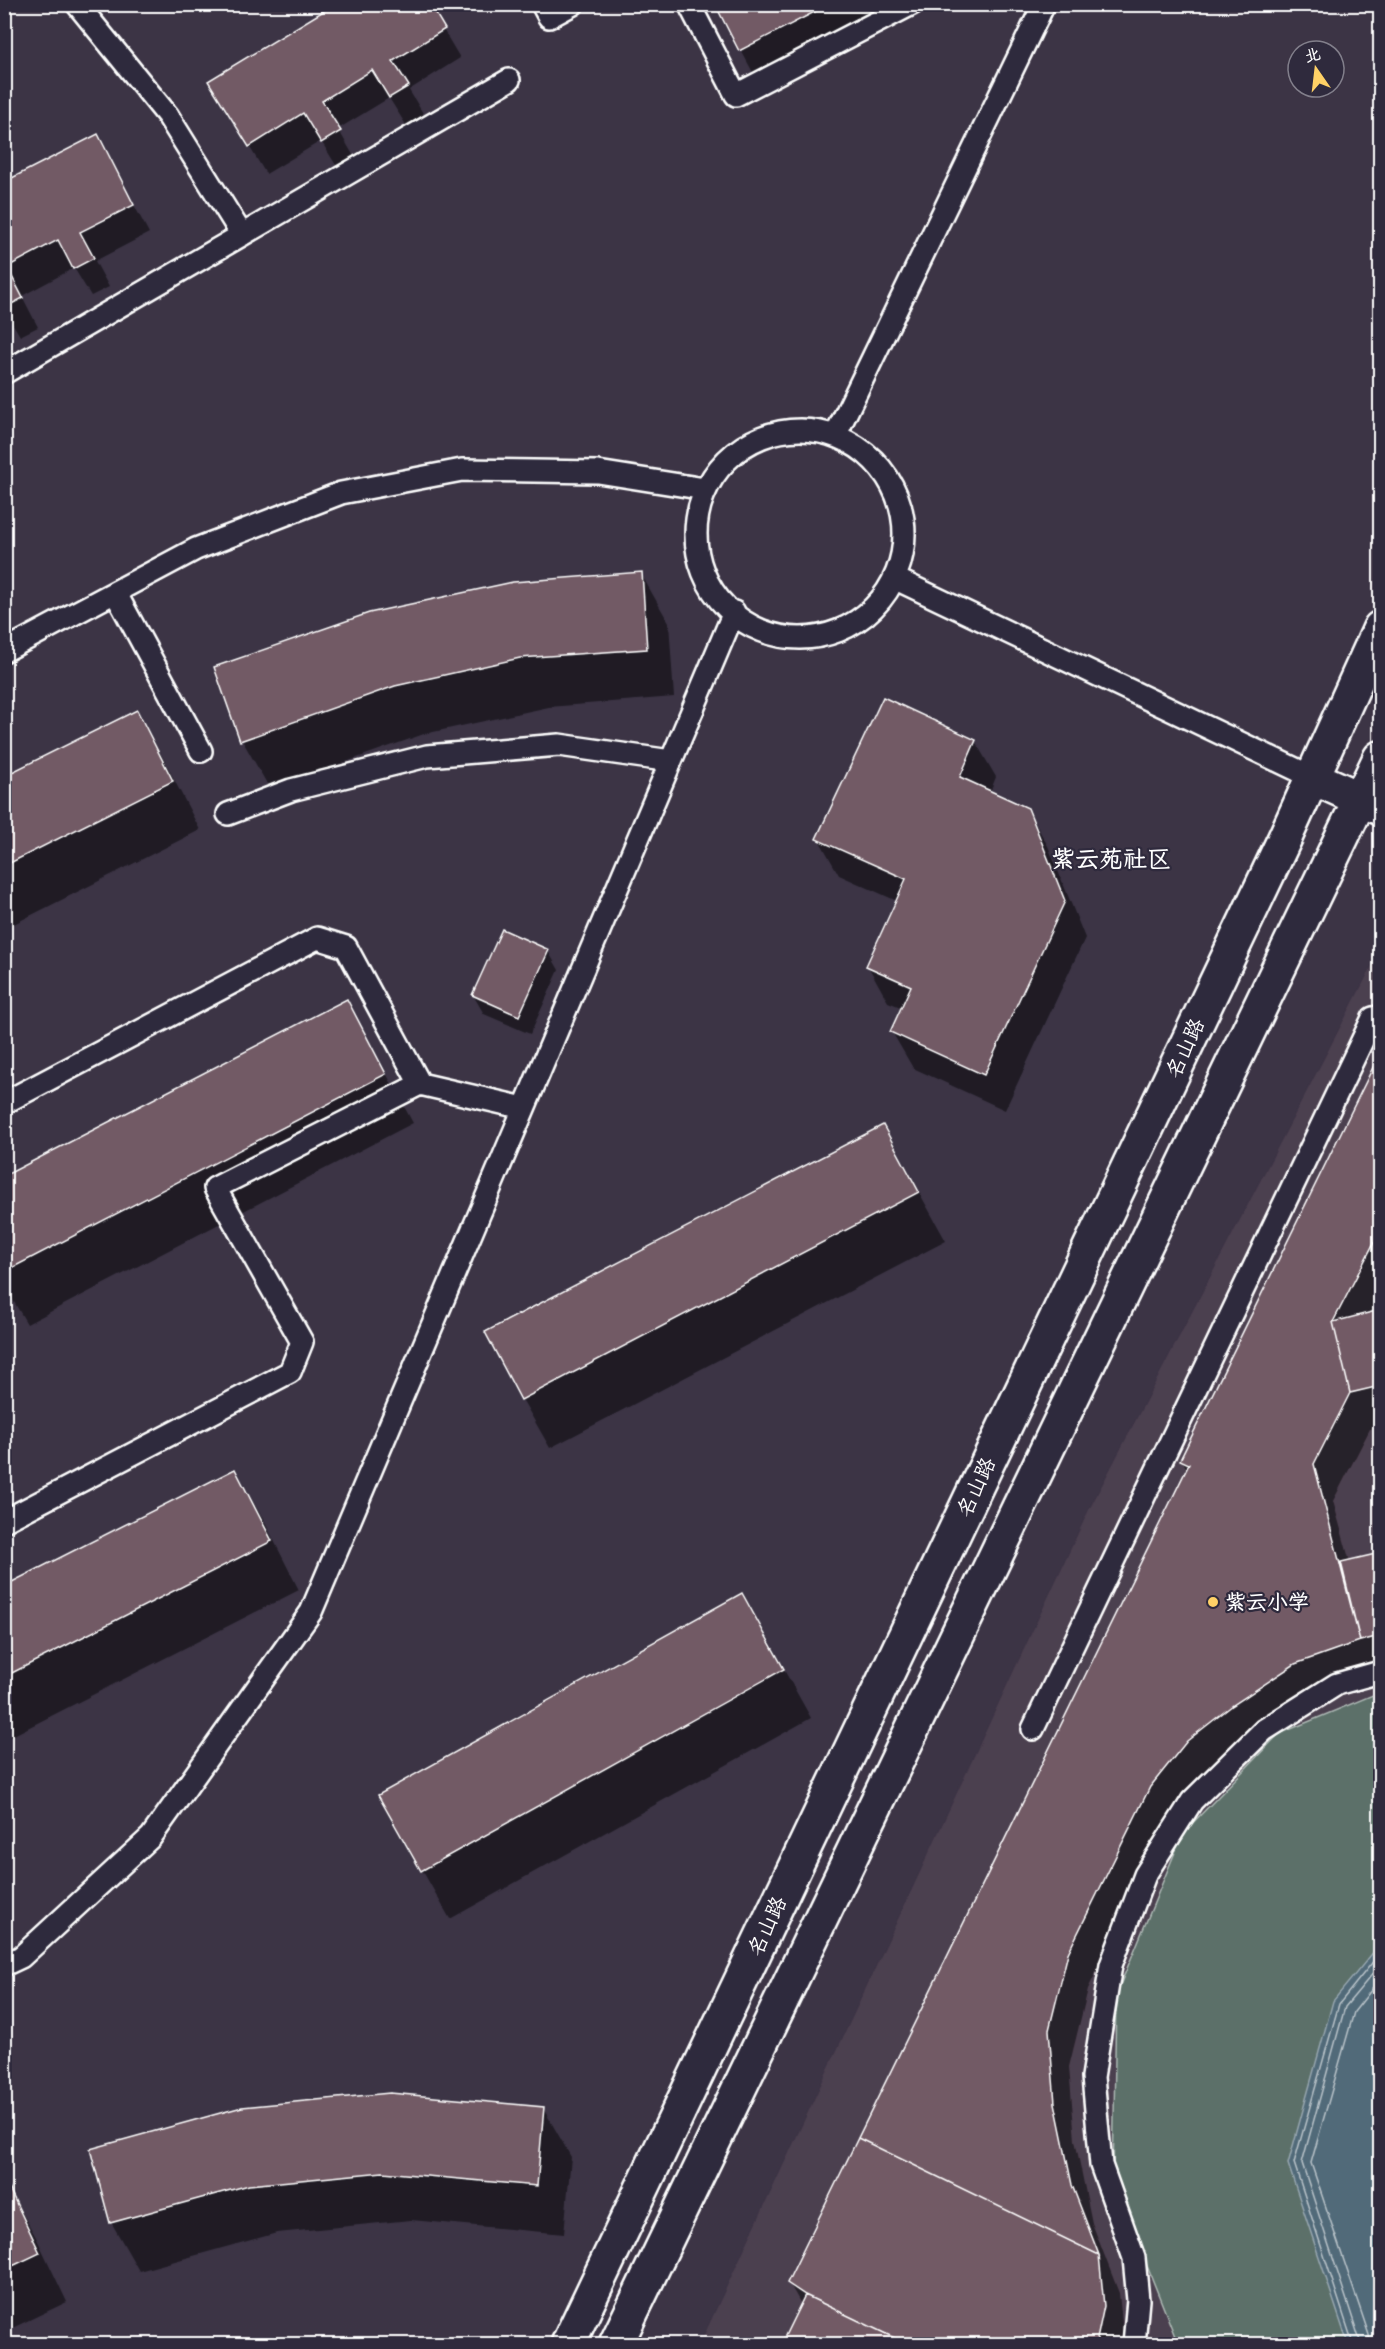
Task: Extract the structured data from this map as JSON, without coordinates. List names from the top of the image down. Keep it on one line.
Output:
{"streets":{"street":["名山路"]},"districts":["紫云苑社区"],"places":["紫云小学"],"north":"top"}
